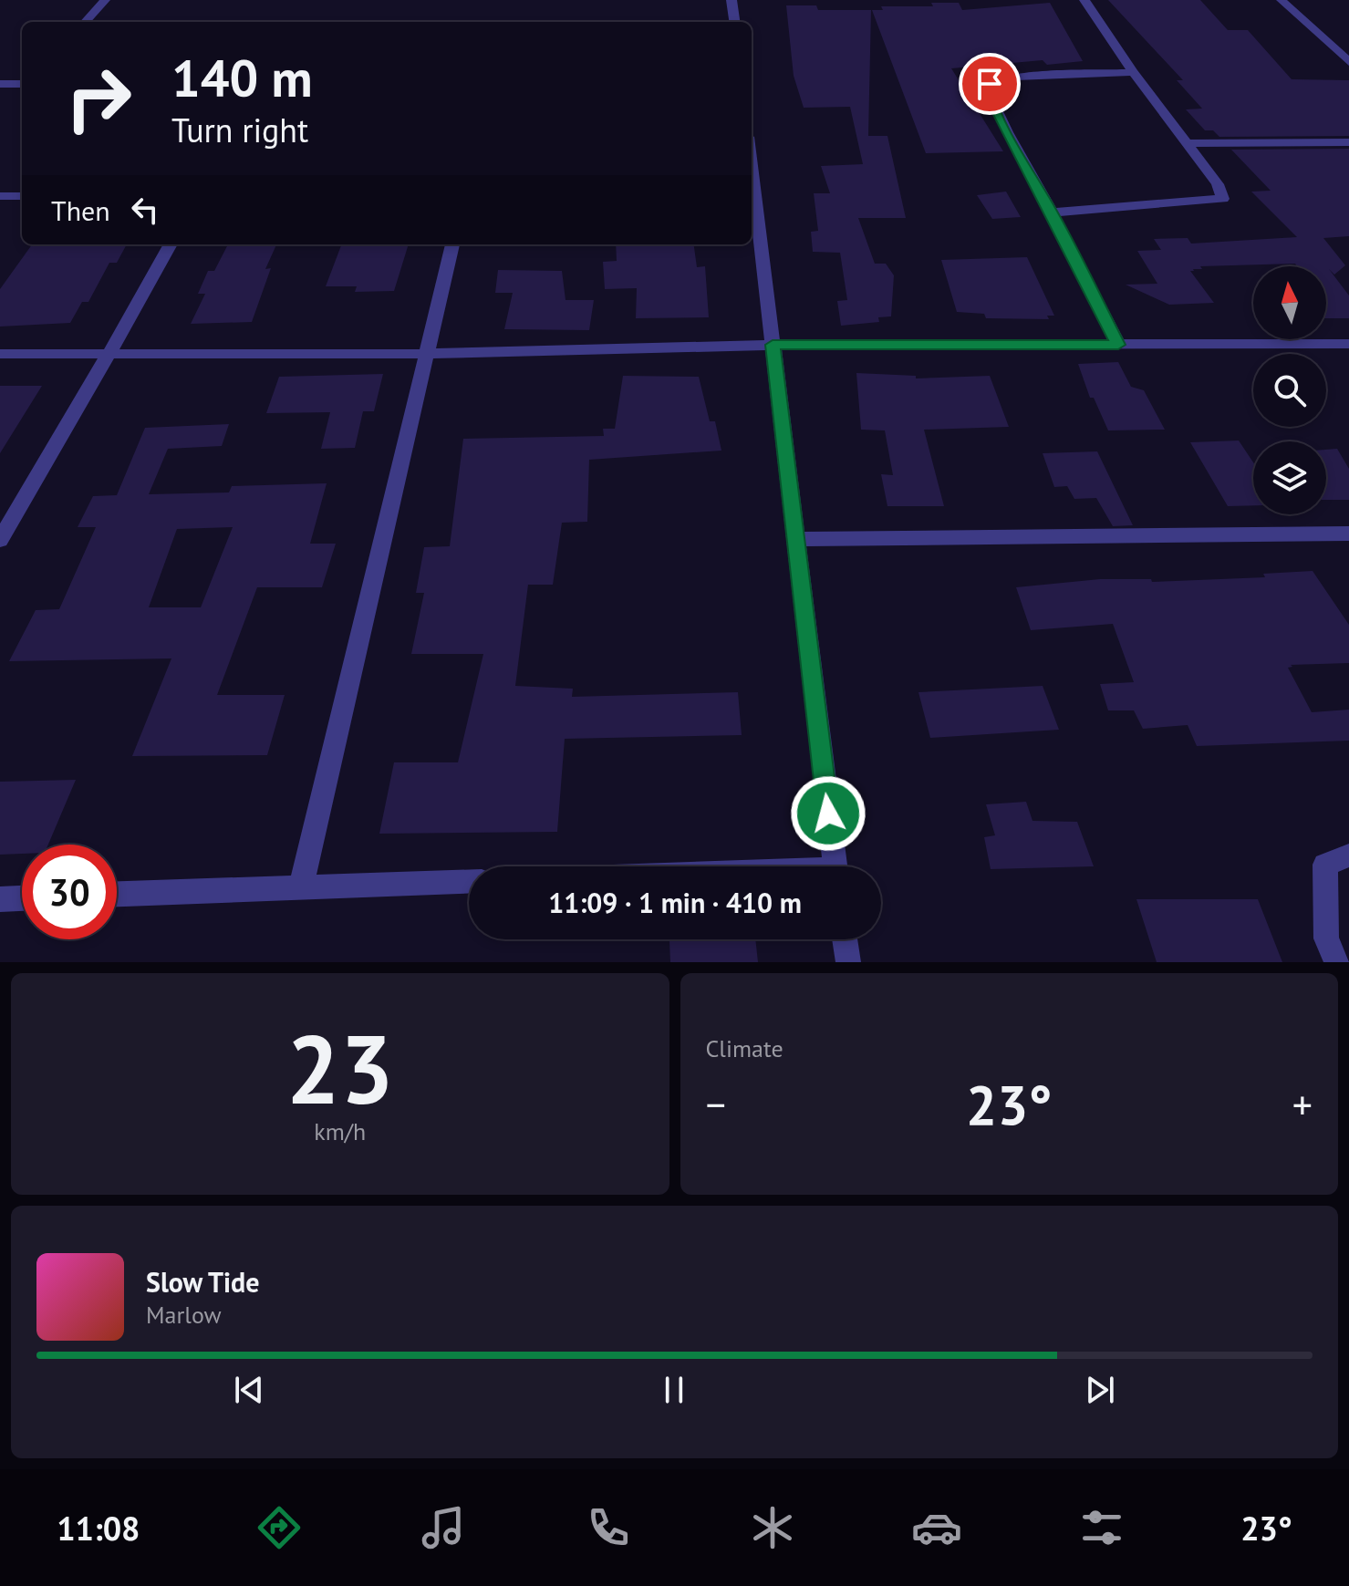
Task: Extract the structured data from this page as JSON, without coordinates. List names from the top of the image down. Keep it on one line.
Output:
{"north":"top","page":{"turn":["140 m","Turn right"],"then":"Then","limit":"30","trip":"11:09 · 1 min · 410 m","tile":[["23","km/h"],"Climate"],"heat":["−","23°","+"],"song":["Slow Tide","Marlow"],"tabs":["11:08","23°"]}}
